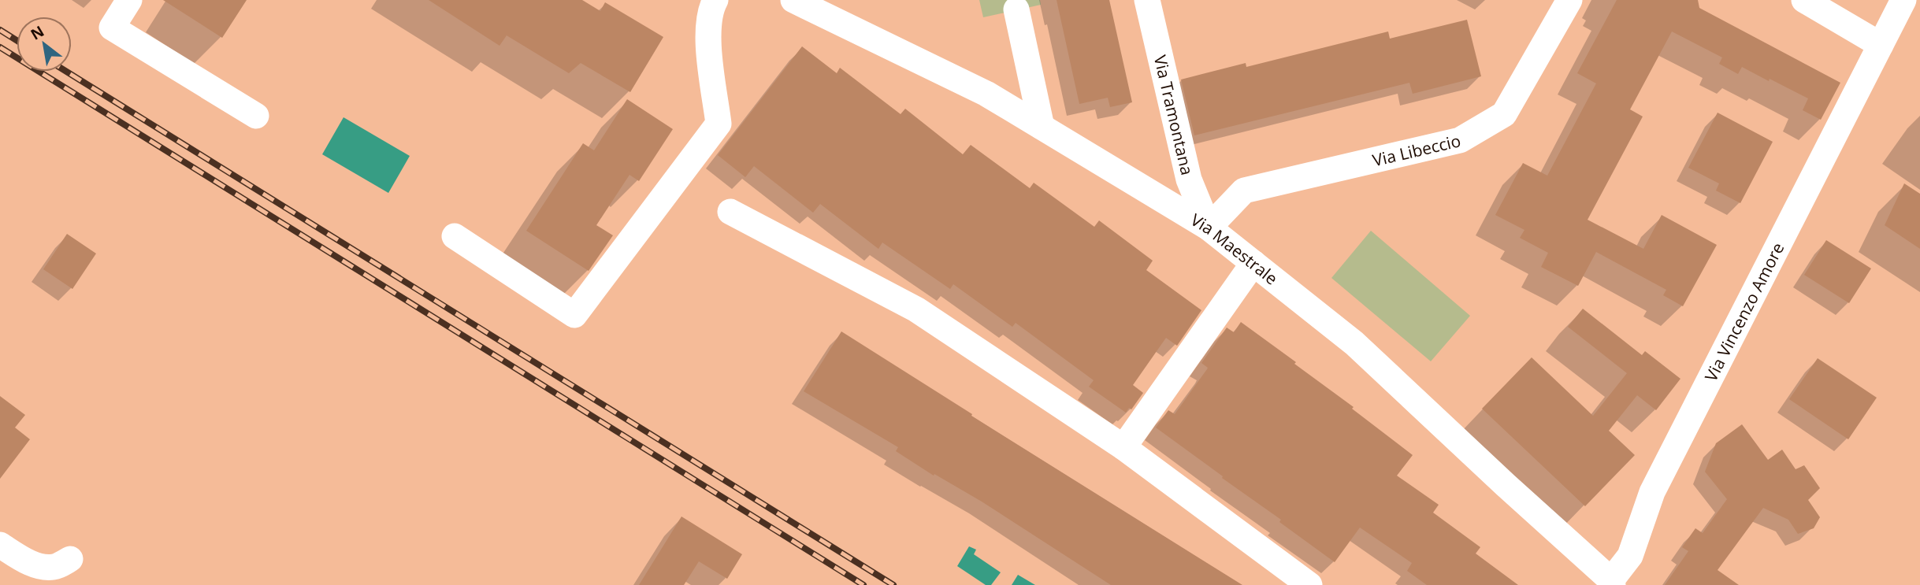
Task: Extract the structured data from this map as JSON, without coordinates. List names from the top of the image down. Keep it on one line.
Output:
{"streets":{"street":["Via Tramontana","Via Libeccio","Via Maestrale","Via Vincenzo Amore"]},"crossings":[["Via Tramontana","Via Libeccio"],["Via Tramontana","Via Maestrale"],["Via Libeccio","Via Maestrale"],["Via Maestrale","Via Vincenzo Amore"]],"north":"top left"}
